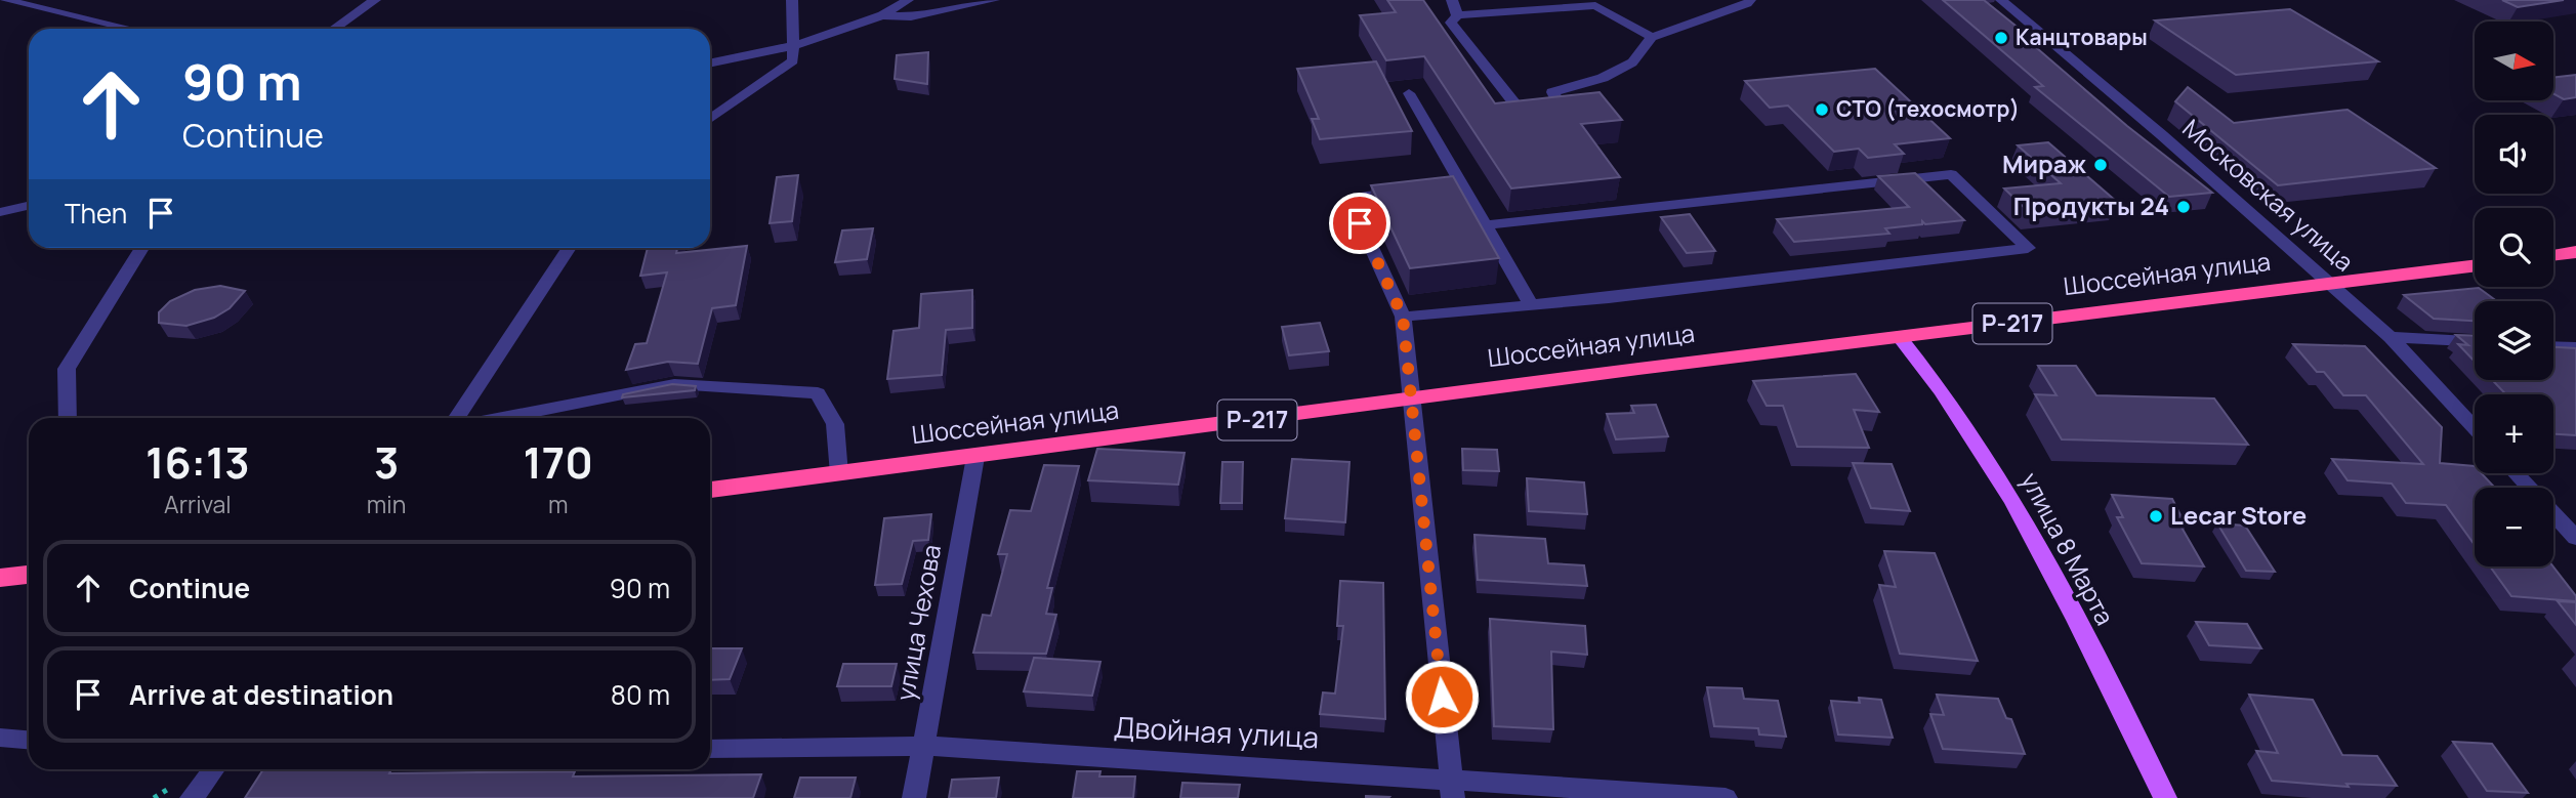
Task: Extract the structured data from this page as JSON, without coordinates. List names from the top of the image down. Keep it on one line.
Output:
{"streets":{"highway":["Шоссейная улица","Р-217"],"main road":["улица 8 Марта"],"street":["Московская улица","улица Чехова","Двойная улица"]},"crossings":[["Московская улица","Шоссейная улица"],["Шоссейная улица","улица 8 Марта"],["Шоссейная улица","улица Чехова"],["улица Чехова","Двойная улица"]],"places":["Канцтовары","СТО (техосмотр)","Мираж","Продукты 24","Lecar Store"],"north":"right","page":{"map_buttons":["+","−"],"turn":["90 m","Continue"],"then":"Then","eta":["16:13","Arrival","3","min","170","m"],"list":[{"name":"Continue","value":"90 m"},{"name":"Arrive at destination","value":"80 m"}]}}
